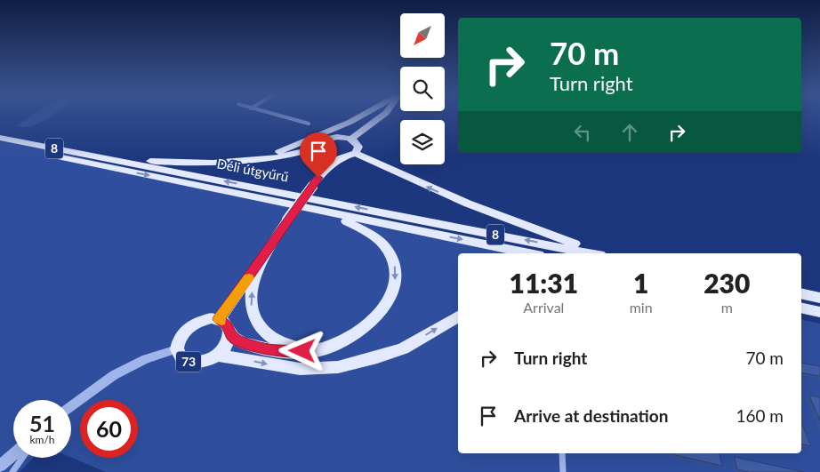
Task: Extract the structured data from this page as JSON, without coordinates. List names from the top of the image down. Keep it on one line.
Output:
{"streets":{"main road":["8","Déli útgyűrű","73"]},"north":"bottom left","page":{"turn":["70 m","Turn right"],"eta":["11:31","Arrival","1","min","230","m"],"list":[{"name":"Turn right","value":"70 m"},{"name":"Arrive at destination","value":"160 m"}],"speed":"51 km/h","limit":"60"}}
